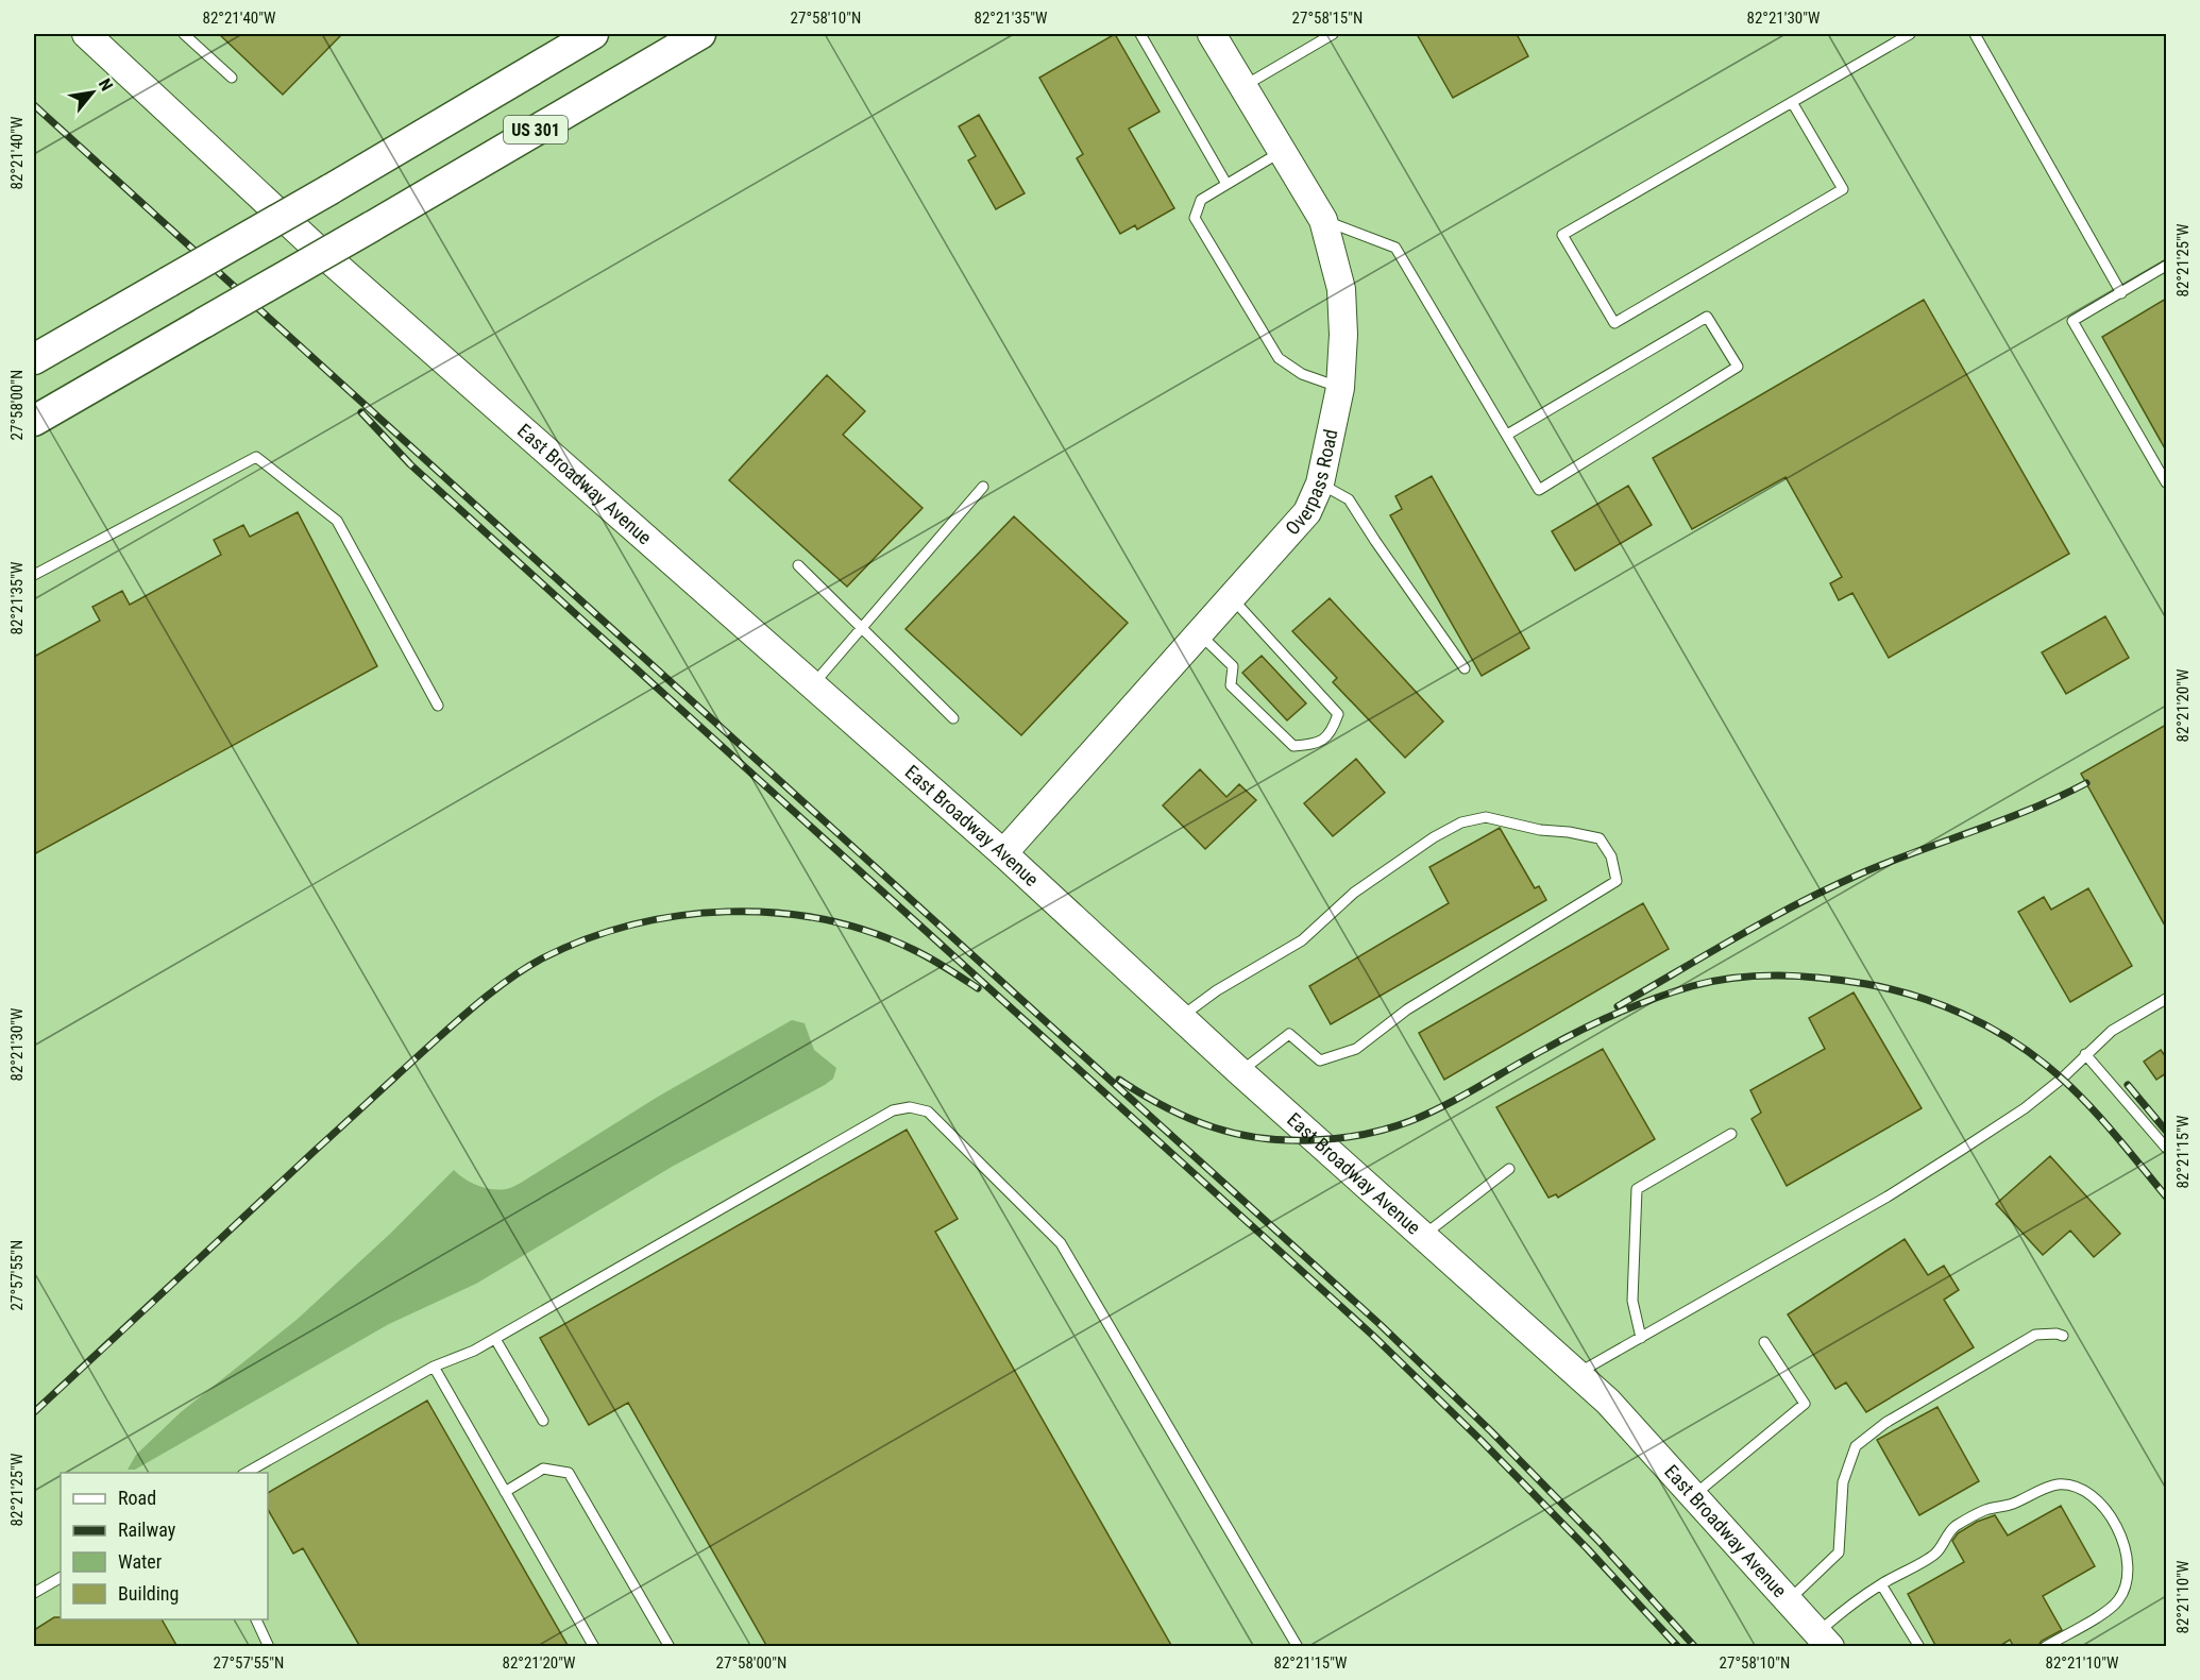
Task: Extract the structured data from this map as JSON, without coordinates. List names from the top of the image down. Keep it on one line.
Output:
{"streets":{"main road":["US 301","Overpass Road","East Broadway Avenue"]},"crossings":[["Overpass Road","East Broadway Avenue"]],"legend":["Road","Railway","Water","Building"],"north":"top right","coordinates":["82°21'40\"W","27°58'10\"N","82°21'35\"W","27°58'15\"N","82°21'30\"W","82°21'25\"W","27°58'00\"N","82°21'20\"W","82°21'15\"W","27°57'55\"N","82°21'10\"W"]}
